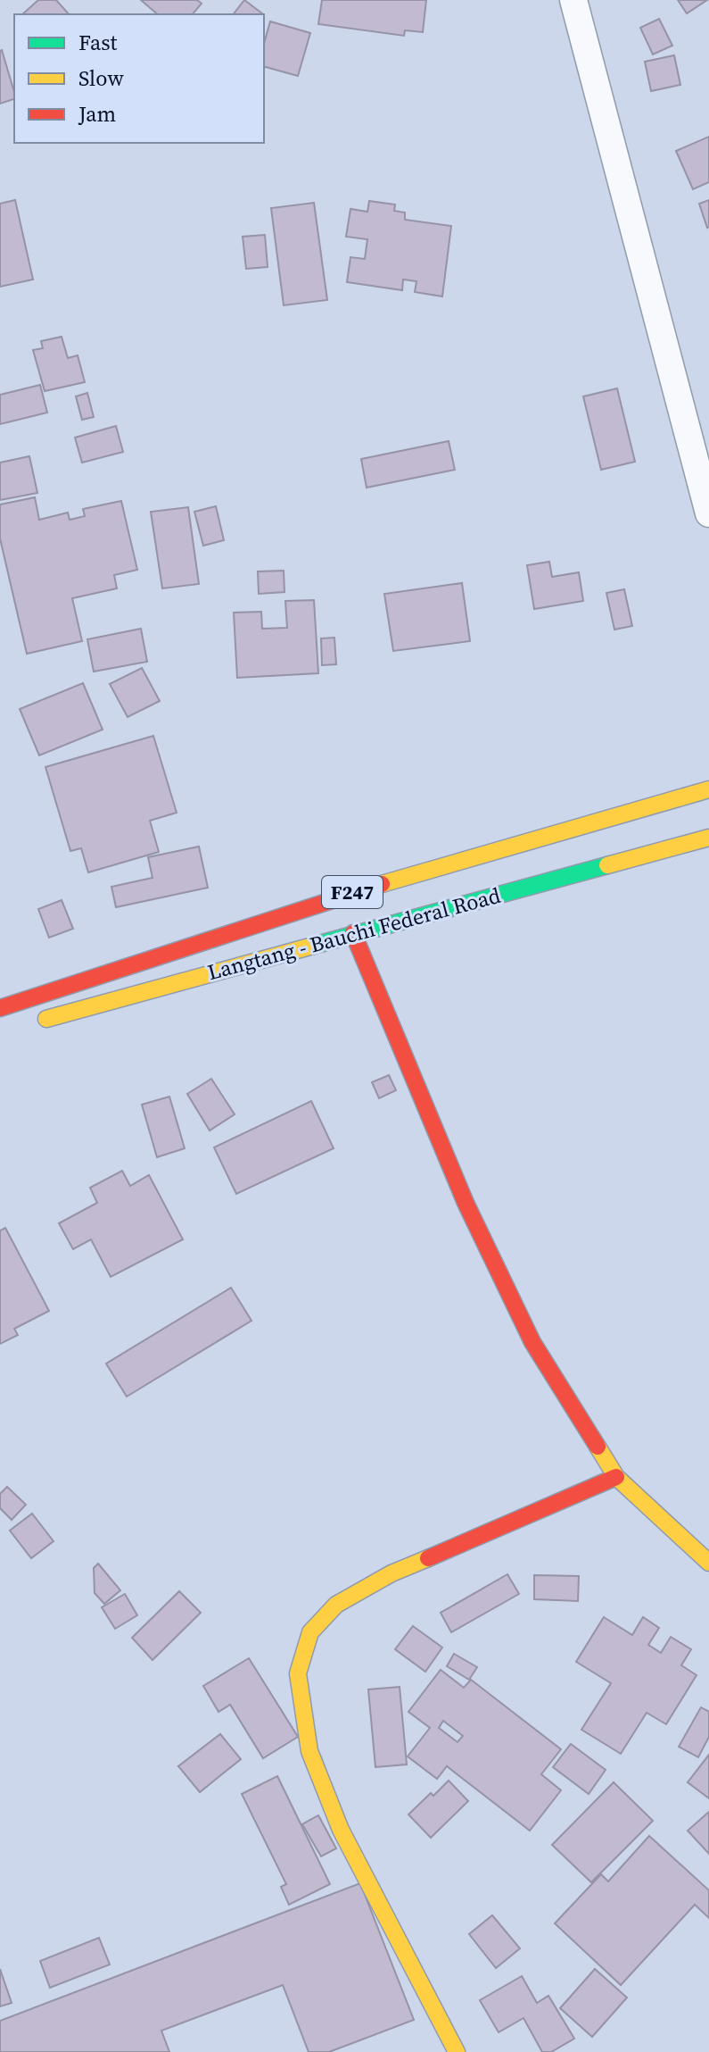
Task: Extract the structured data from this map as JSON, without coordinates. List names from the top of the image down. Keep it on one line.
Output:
{"streets":{"street":["F247","Langtang - Bauchi Federal Road"]},"legend":["Fast","Slow","Jam"]}
